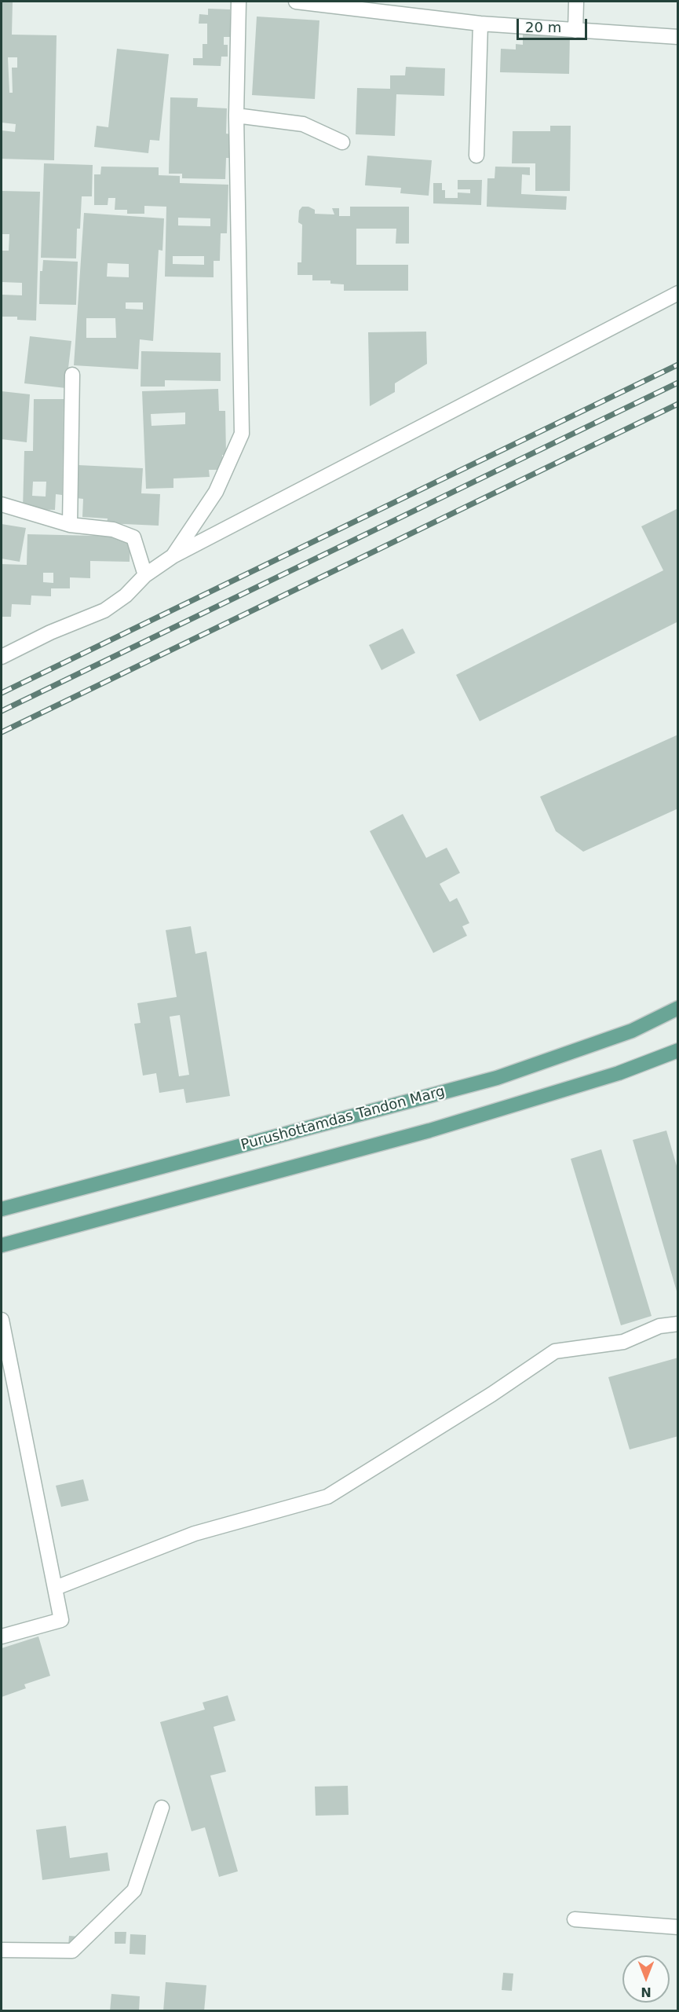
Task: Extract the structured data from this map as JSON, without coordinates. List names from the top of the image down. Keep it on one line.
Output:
{"streets":{"main road":["Purushottamdas Tandon Marg"]},"scale_bar":"20 m","north":"bottom"}
